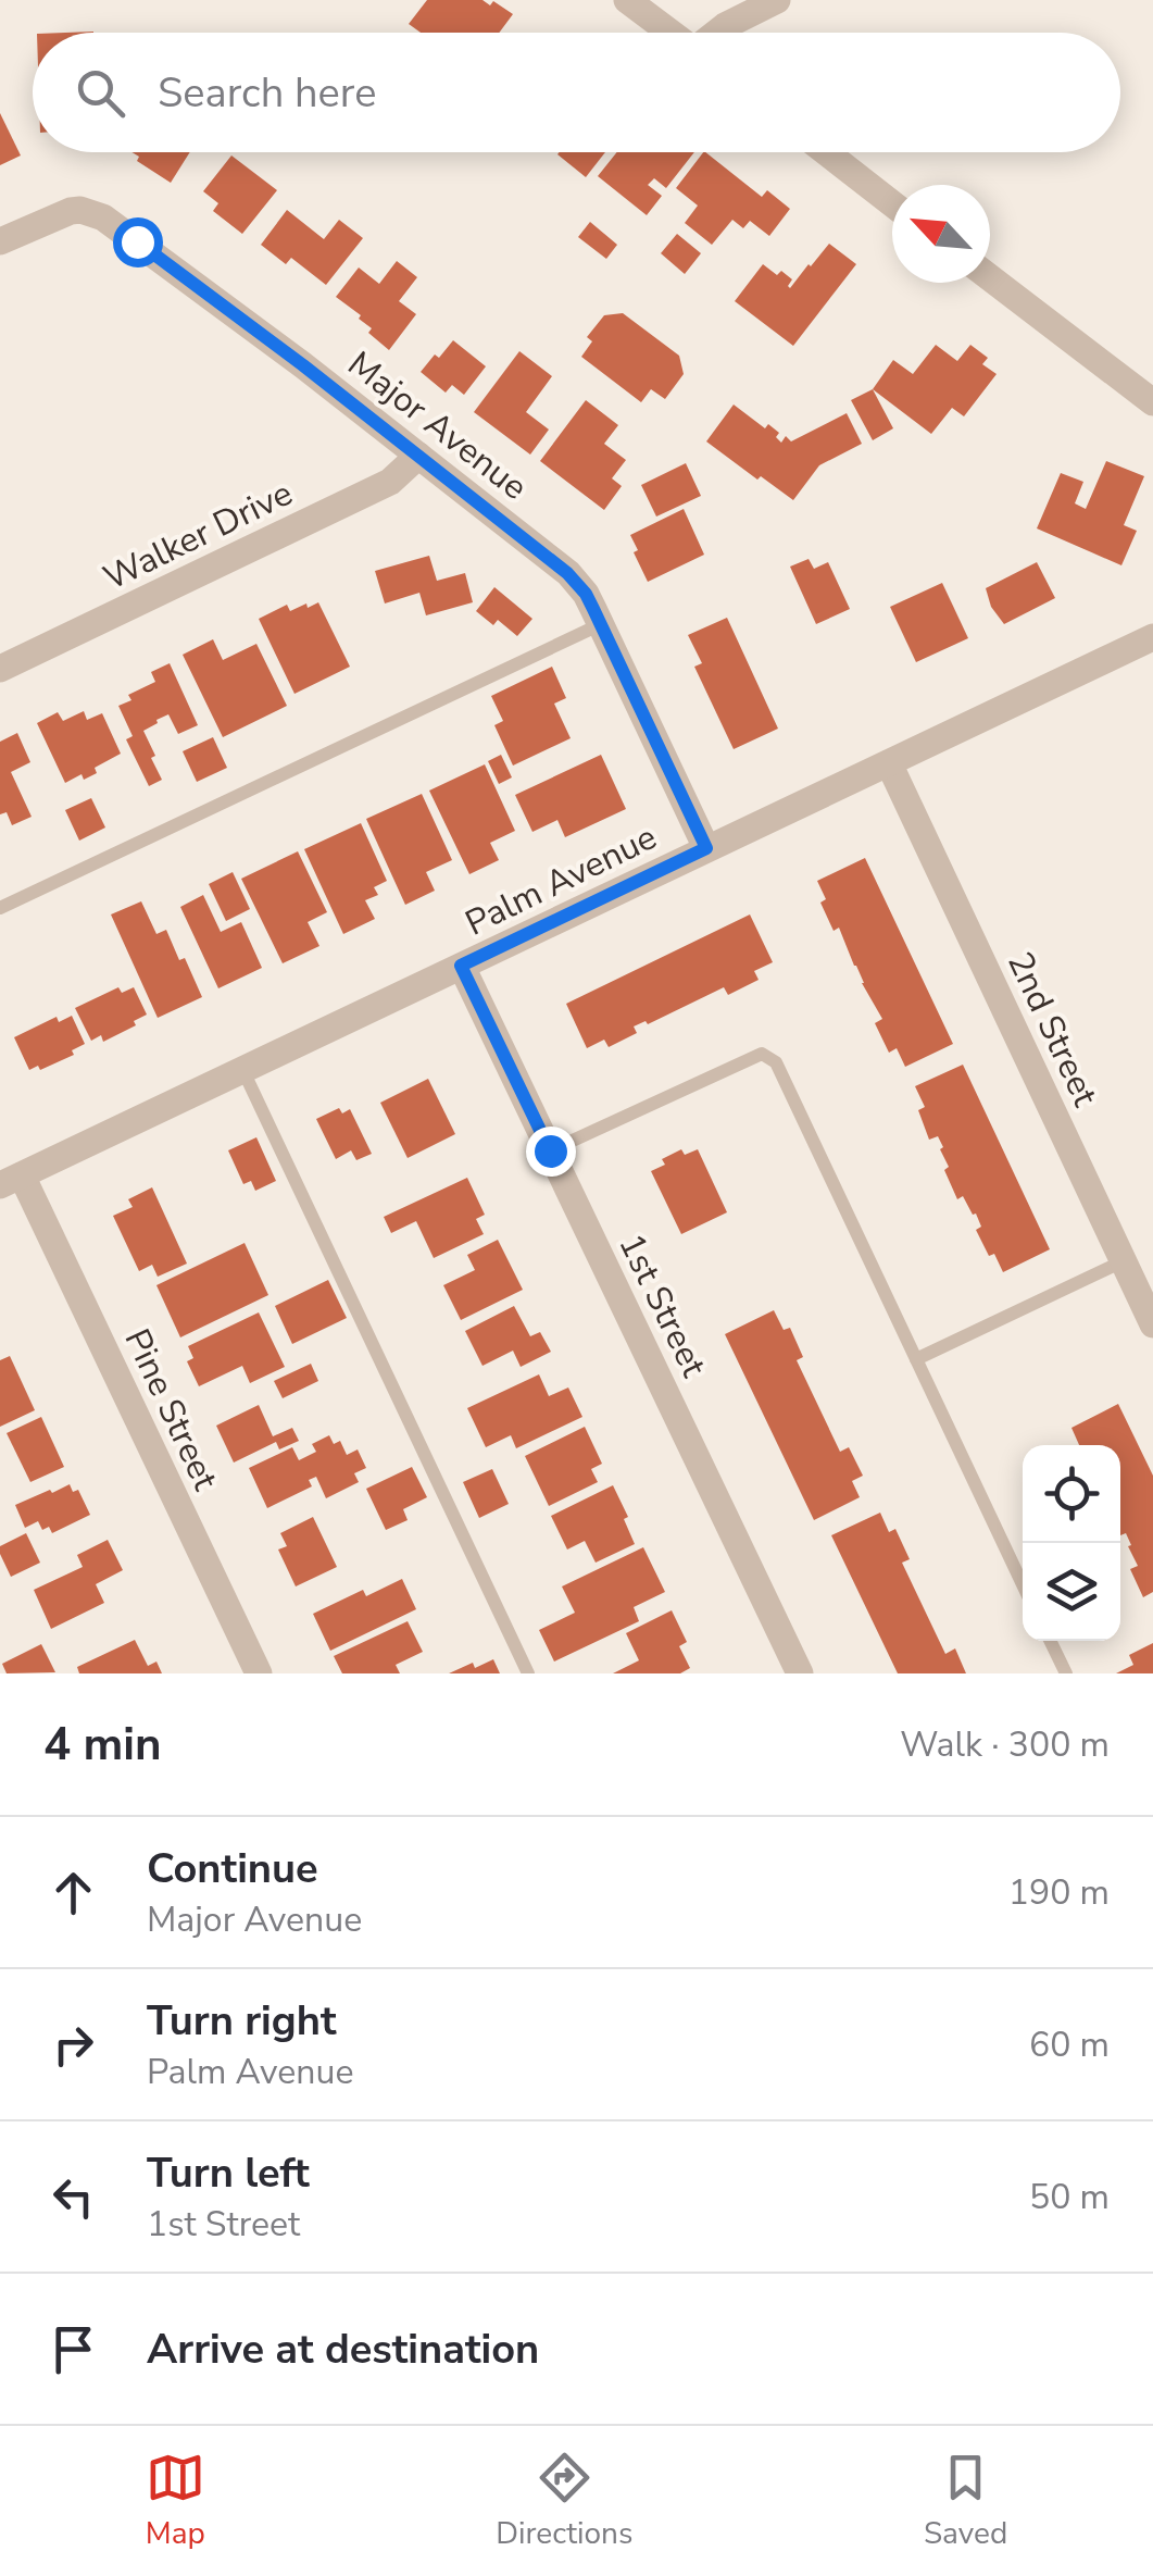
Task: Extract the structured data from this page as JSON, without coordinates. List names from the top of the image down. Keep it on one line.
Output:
{"streets":{"street":["Major Avenue","Walker Drive","Palm Avenue","2nd Street","1st Street","Pine Street"]},"crossings":[["Major Avenue","Walker Drive"],["Major Avenue","Palm Avenue"],["Palm Avenue","2nd Street"],["Palm Avenue","1st Street"],["Palm Avenue","Pine Street"]],"north":"top left","page":{"search":"Search here","heading":["4 min","Walk · 300 m"],"list":[["Continue","Major Avenue","190 m"],["Turn right","Palm Avenue","60 m"],["Turn left","1st Street","50 m"],"Arrive at destination"],"nav":["Map","Directions","Saved"]}}
